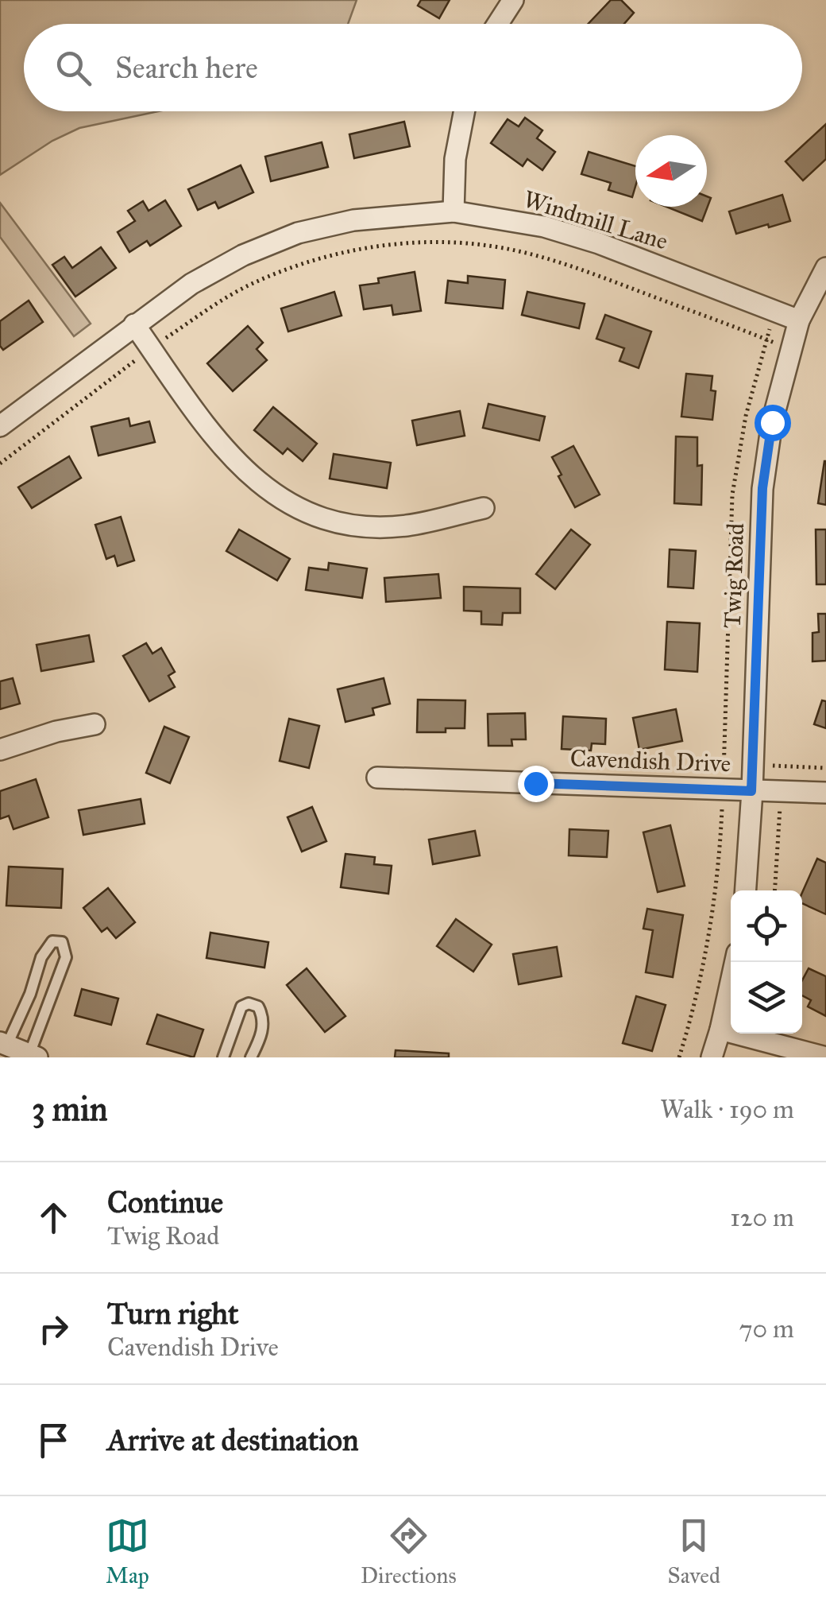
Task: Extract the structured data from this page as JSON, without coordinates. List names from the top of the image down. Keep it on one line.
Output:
{"streets":{"street":["Windmill Lane","Twig Road","Cavendish Drive"]},"crossings":[["Windmill Lane","Twig Road"],["Twig Road","Cavendish Drive"]],"north":"left","page":{"search":"Search here","heading":["3 min","Walk · 190 m"],"list":[["Continue","Twig Road","120 m"],["Turn right","Cavendish Drive","70 m"],"Arrive at destination"],"nav":["Map","Directions","Saved"]}}
